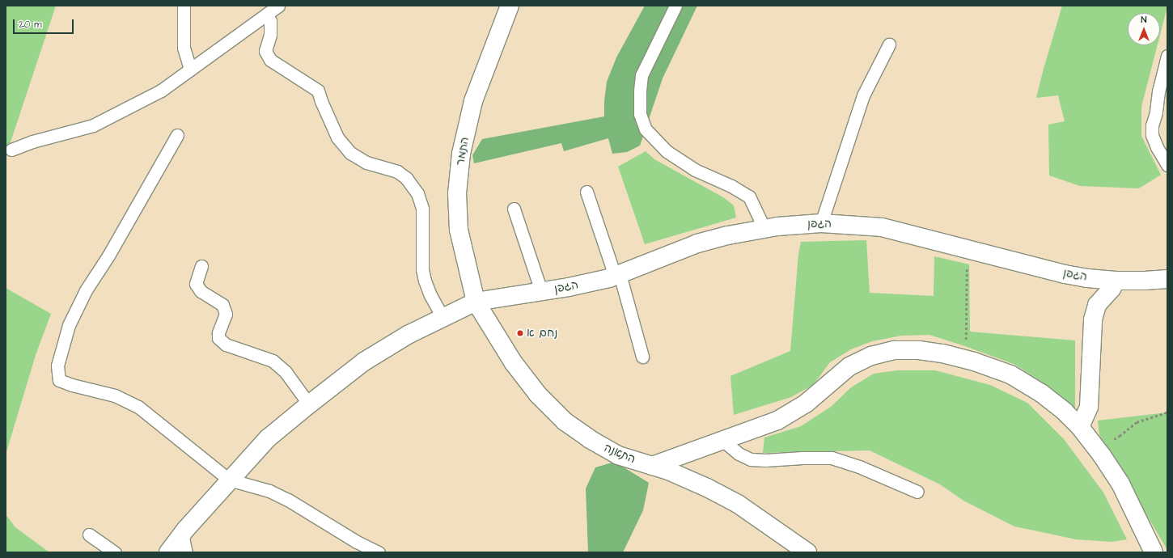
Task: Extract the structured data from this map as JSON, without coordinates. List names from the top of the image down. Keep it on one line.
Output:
{"streets":{"street":["התמר","הגפן","התאנה"]},"crossings":[["התמר","הגפן"],["התמר","התאנה"],["הגפן","התאנה"]],"places":["נחם א"],"scale_bar":"20 m","north":"top"}
